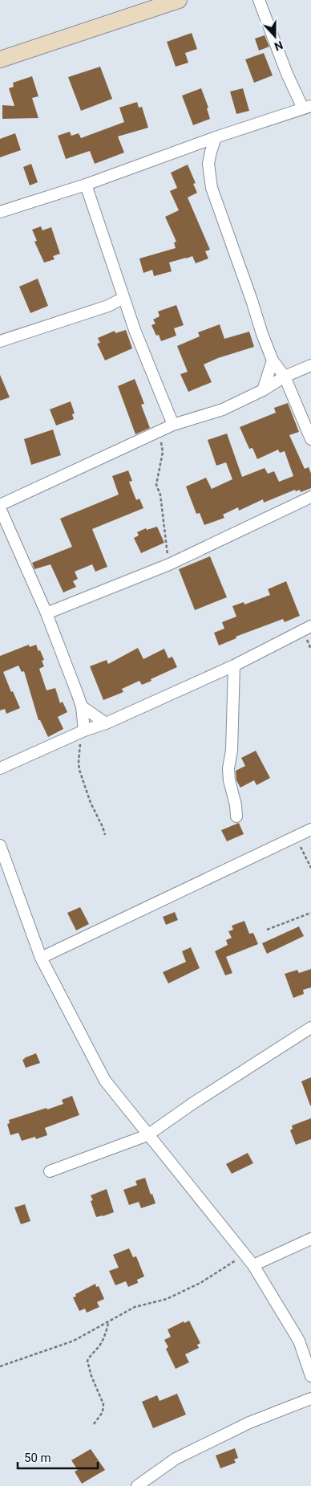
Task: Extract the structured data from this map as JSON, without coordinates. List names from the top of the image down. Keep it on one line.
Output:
{"scale_bar":"50 m","north":"bottom"}
